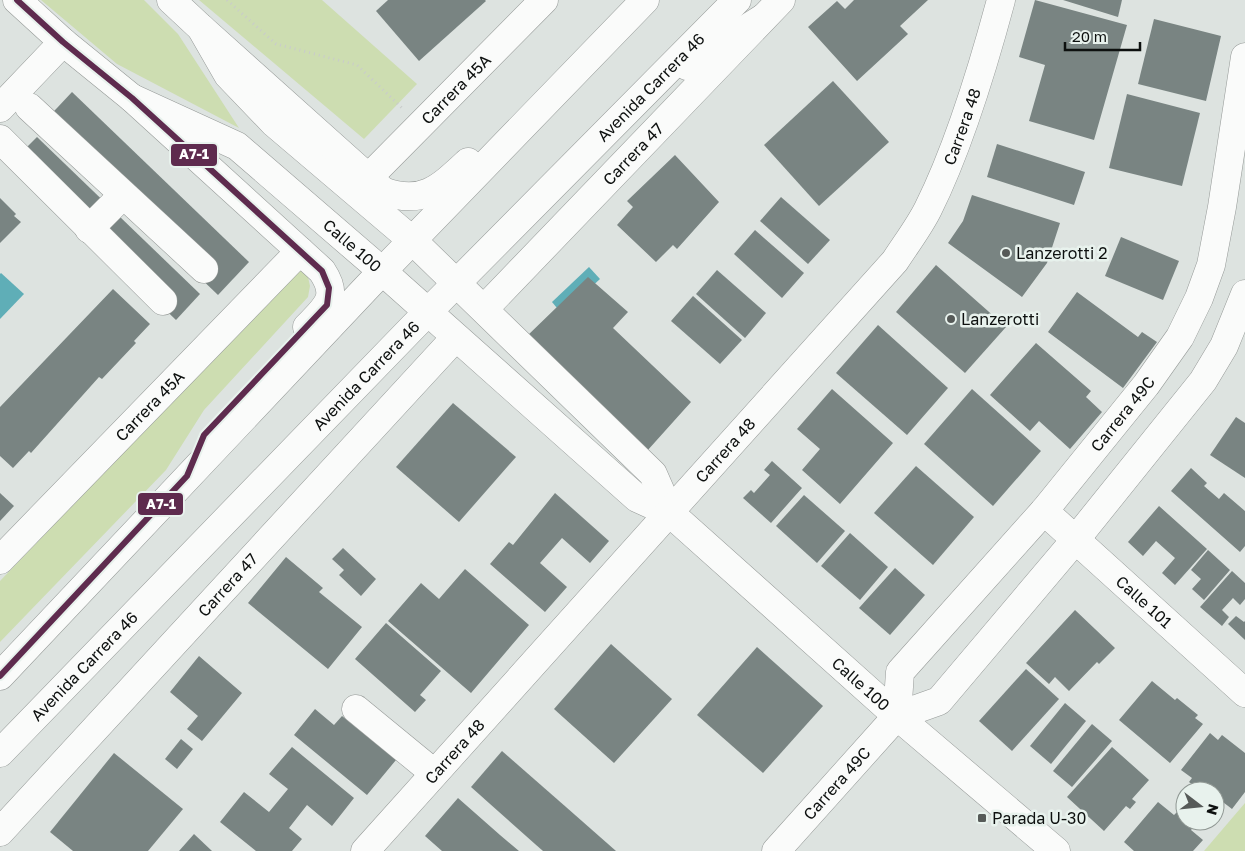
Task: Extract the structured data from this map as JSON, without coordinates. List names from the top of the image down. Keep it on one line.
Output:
{"streets":{"street":["Avenida Carrera 46","Carrera 45A","Carrera 48","Carrera 47","Calle 100","Carrera 49C","Calle 101"]},"crossings":[["Avenida Carrera 46","Calle 100"],["Carrera 48","Calle 100"],["Carrera 47","Calle 100"],["Calle 100","Carrera 49C"],["Carrera 49C","Calle 101"]],"places":{"other":["Lanzerotti 2","Lanzerotti"],"transit":["Parada U-30"]},"lines":["transit line A7-1"],"scale_bar":"20 m","north":"right"}
